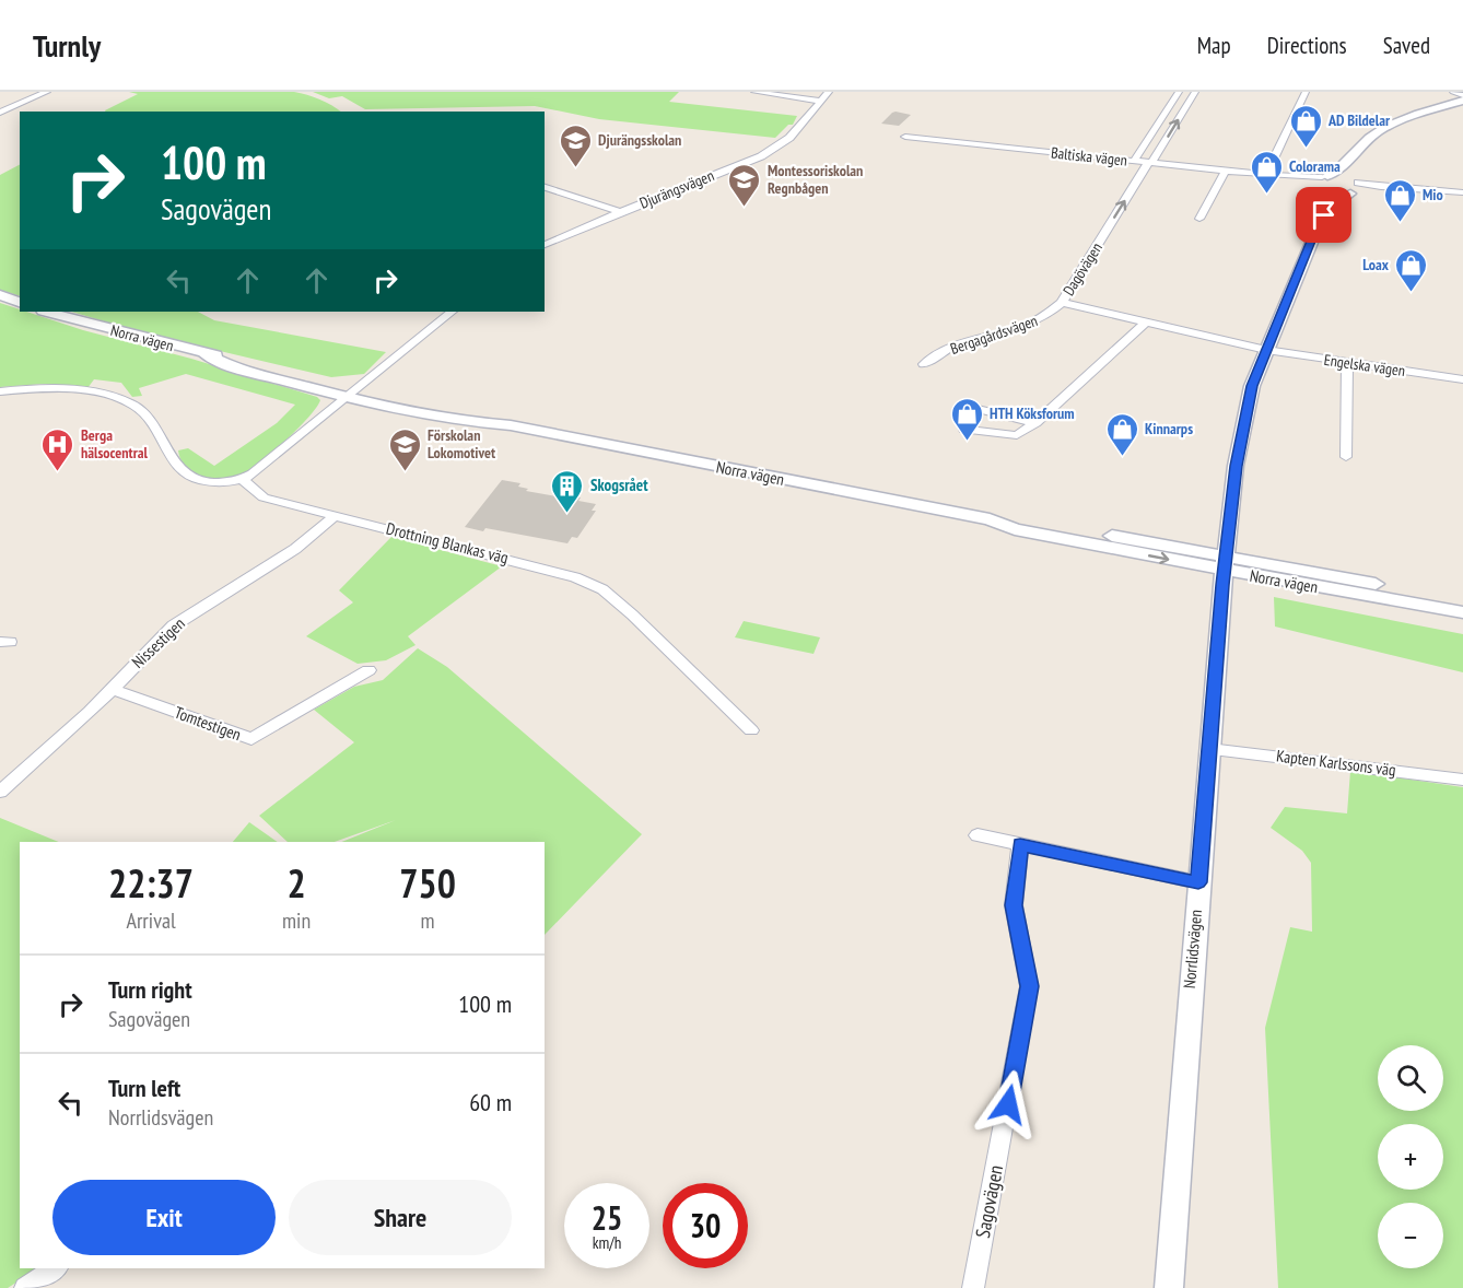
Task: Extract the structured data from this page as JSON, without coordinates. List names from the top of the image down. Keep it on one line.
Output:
{"streets":{"main road":["Norra vägen","Norrlidsvägen"],"street":["Baltiska vägen","Djurängsvägen","Dagövägen","Bergagårdsvägen","Engelska vägen","Drottning Blankas väg","Nissestigen","Tomtestigen","Kapten Karlssons väg","Sagovägen"]},"crossings":[["Baltiska vägen","Dagövägen"],["Dagövägen","Bergagårdsvägen"],["Dagövägen","Engelska vägen"],["Dagövägen","Norrlidsvägen"],["Norra vägen","Norrlidsvägen"],["Engelska vägen","Norrlidsvägen"],["Drottning Blankas väg","Nissestigen"],["Nissestigen","Tomtestigen"],["Kapten Karlssons väg","Norrlidsvägen"]],"places":{"shop":["AD Bildelar","Colorama","Mio","Loax","HTH Köksforum","Kinnarps"],"school or university":["Djurängsskolan","Montessoriskolan Regnbågen","Förskolan Lokomotivet"],"hospital":["Berga hälsocentral"],"building":["Skogsrået"]},"page":{"header":"Turnly","nav":["Map","Directions","Saved"],"turn":["100 m","Sagovägen"],"eta":["22:37","Arrival","2","min","750","m"],"list":[{"name":"Turn right","note":"Sagovägen","value":"100 m"},{"name":"Turn left","note":"Norrlidsvägen","value":"60 m"}],"map_buttons":["+","−"],"buttons":["Exit","Share"],"speed":"25 km/h","limit":"30"}}
